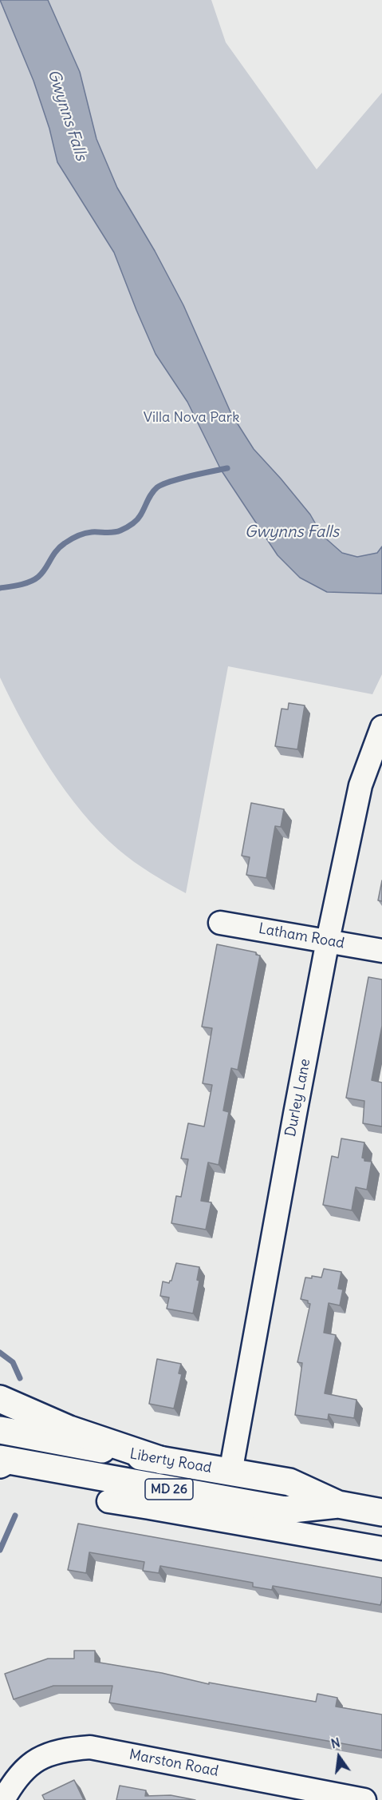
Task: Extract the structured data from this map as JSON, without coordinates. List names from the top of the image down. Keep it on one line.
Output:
{"streets":{"main road":["Liberty Road","MD 26"],"street":["Latham Road","Durley Lane","Marston Road"]},"crossings":[["Latham Road","Durley Lane"],["Durley Lane","Liberty Road"]],"water":["Gwynns Falls"],"parks":["Villa Nova Park"],"north":"top"}
